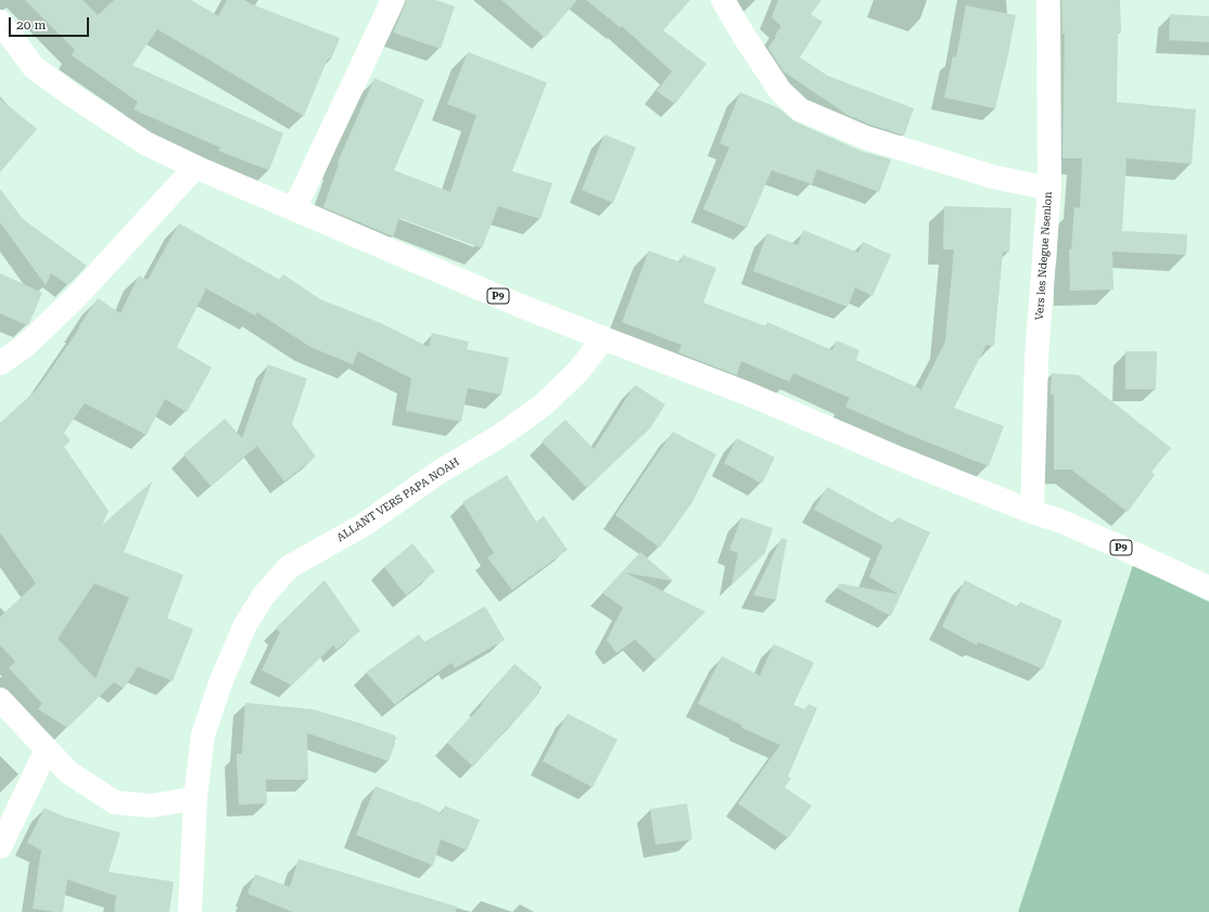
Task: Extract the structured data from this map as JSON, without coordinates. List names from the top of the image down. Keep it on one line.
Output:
{"streets":{"street":["Vers les Ndegue Nsenlon","P9","ALLANT VERS PAPA NOAH"]},"crossings":[["Vers les Ndegue Nsenlon","P9"],["P9","ALLANT VERS PAPA NOAH"]],"scale_bar":"20 m"}
